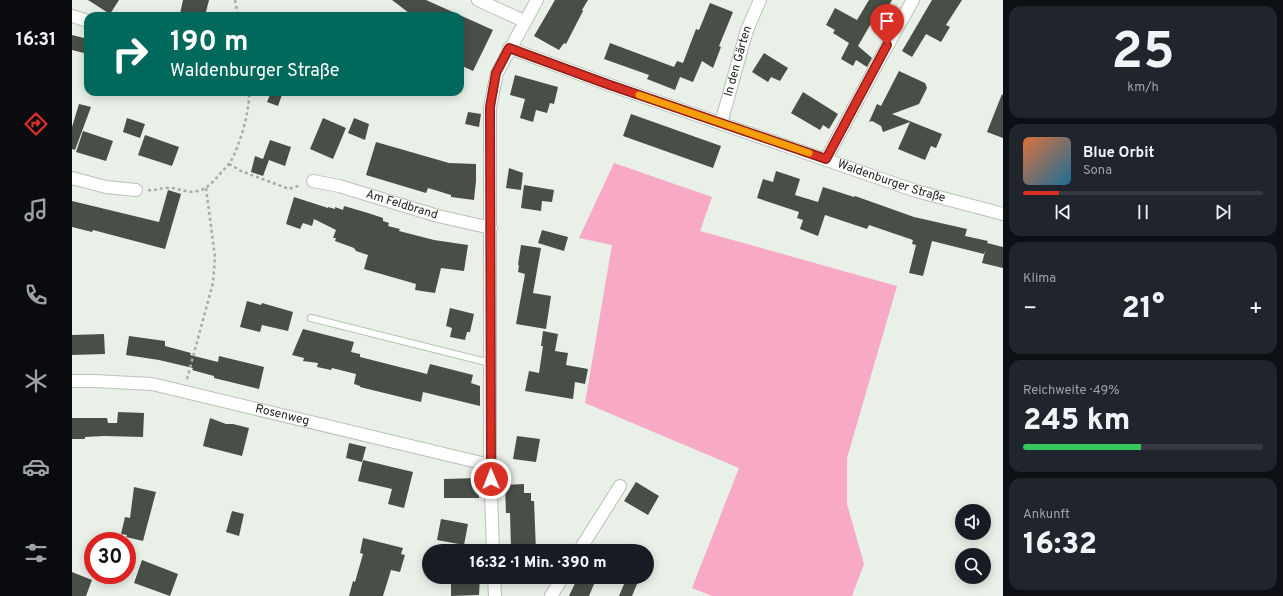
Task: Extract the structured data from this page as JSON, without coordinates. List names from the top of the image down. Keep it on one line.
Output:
{"streets":{"street":["In den Gärten","Waldenburger Straße","Am Feldbrand","Rosenweg"]},"crossings":[["In den Gärten","Waldenburger Straße"]],"page":{"tabs":"16:31","tile":[["25","km/h"],"Klima",["Reichweite · 49%","245 km"],["Ankunft","16:32"]],"turn":["190 m","Waldenburger Straße"],"song":["Blue Orbit","Sona"],"heat":["−","21°","+"],"limit":"30","trip":"16:32 · 1 Min. · 390 m"}}
